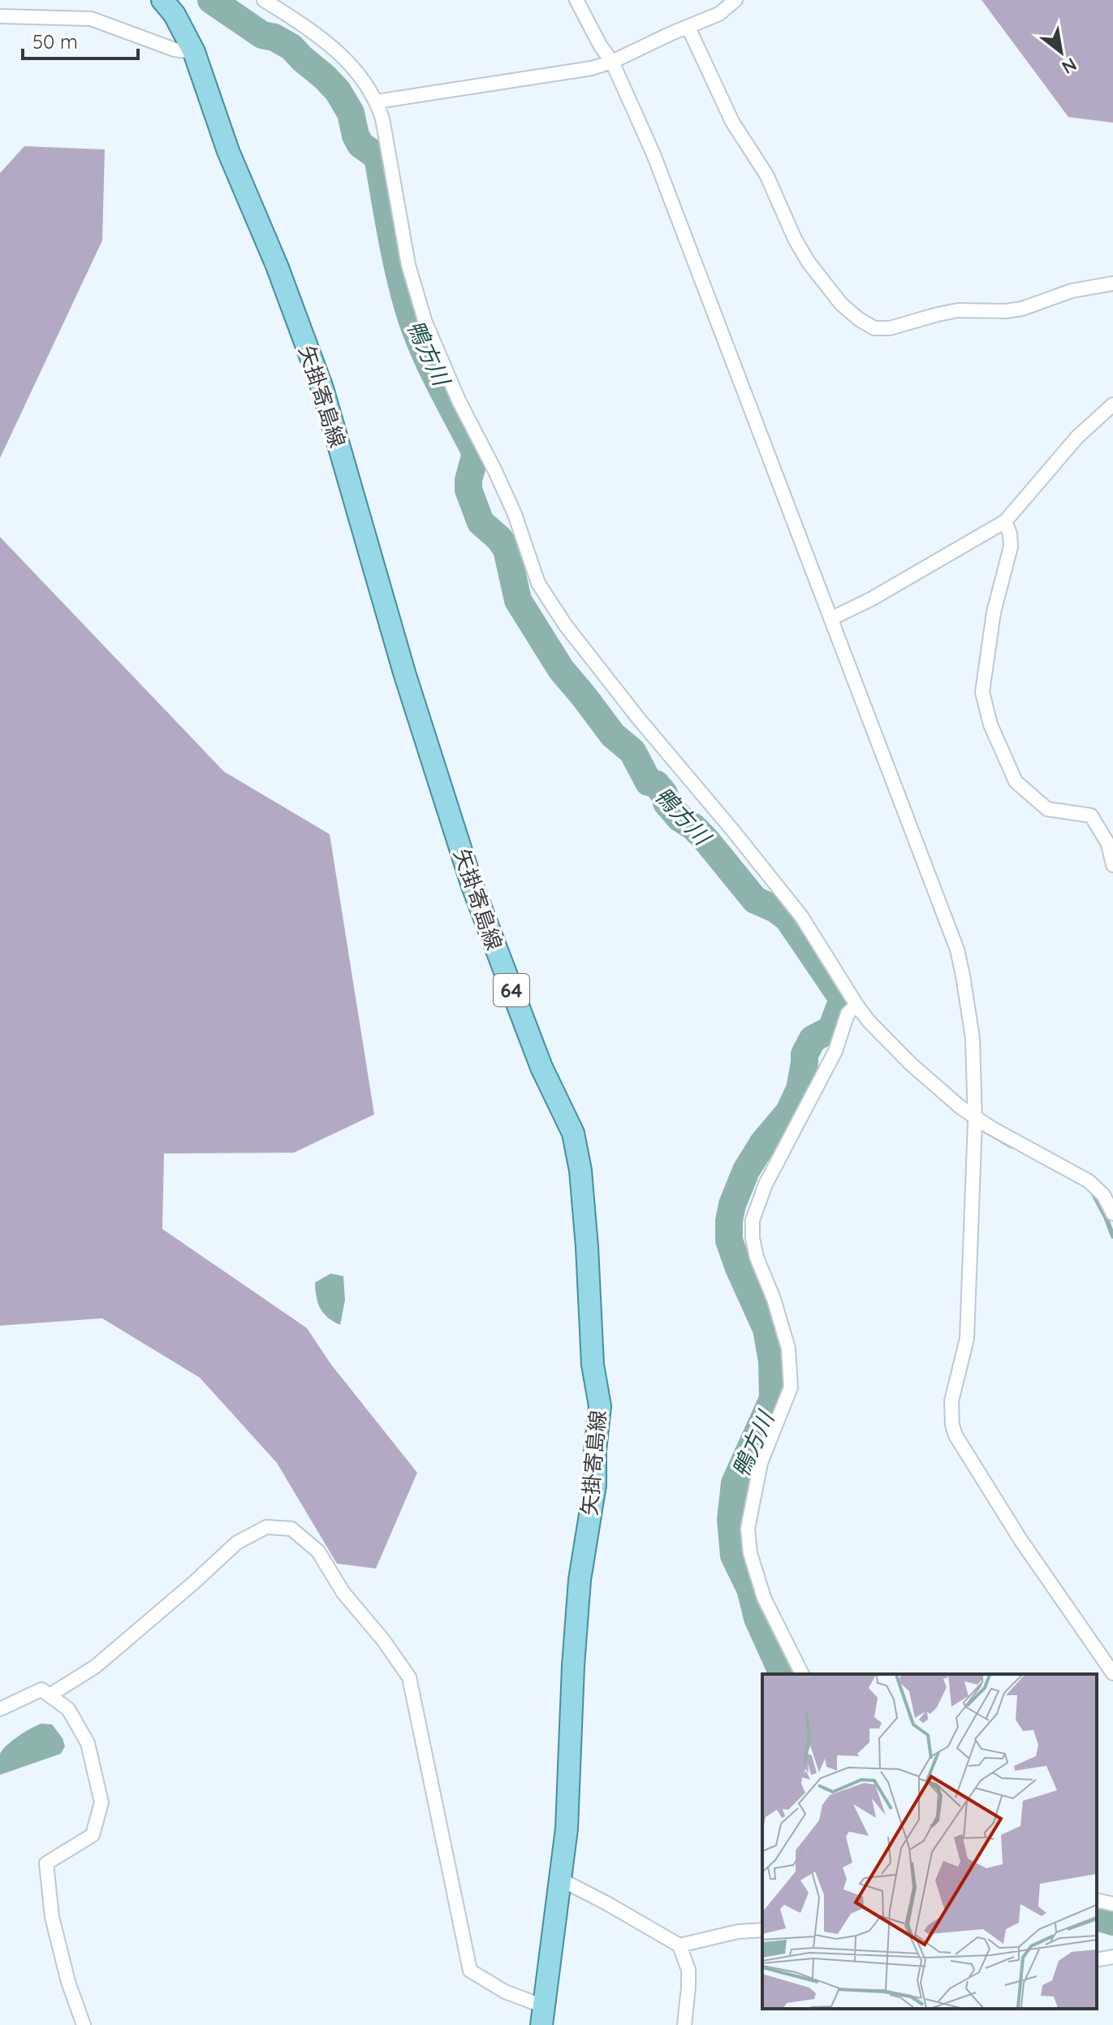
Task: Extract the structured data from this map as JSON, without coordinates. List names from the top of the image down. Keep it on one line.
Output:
{"streets":{"main road":["矢掛寄島線","64"]},"water":["鴨方川"],"scale_bar":"50 m","north":"bottom right"}
